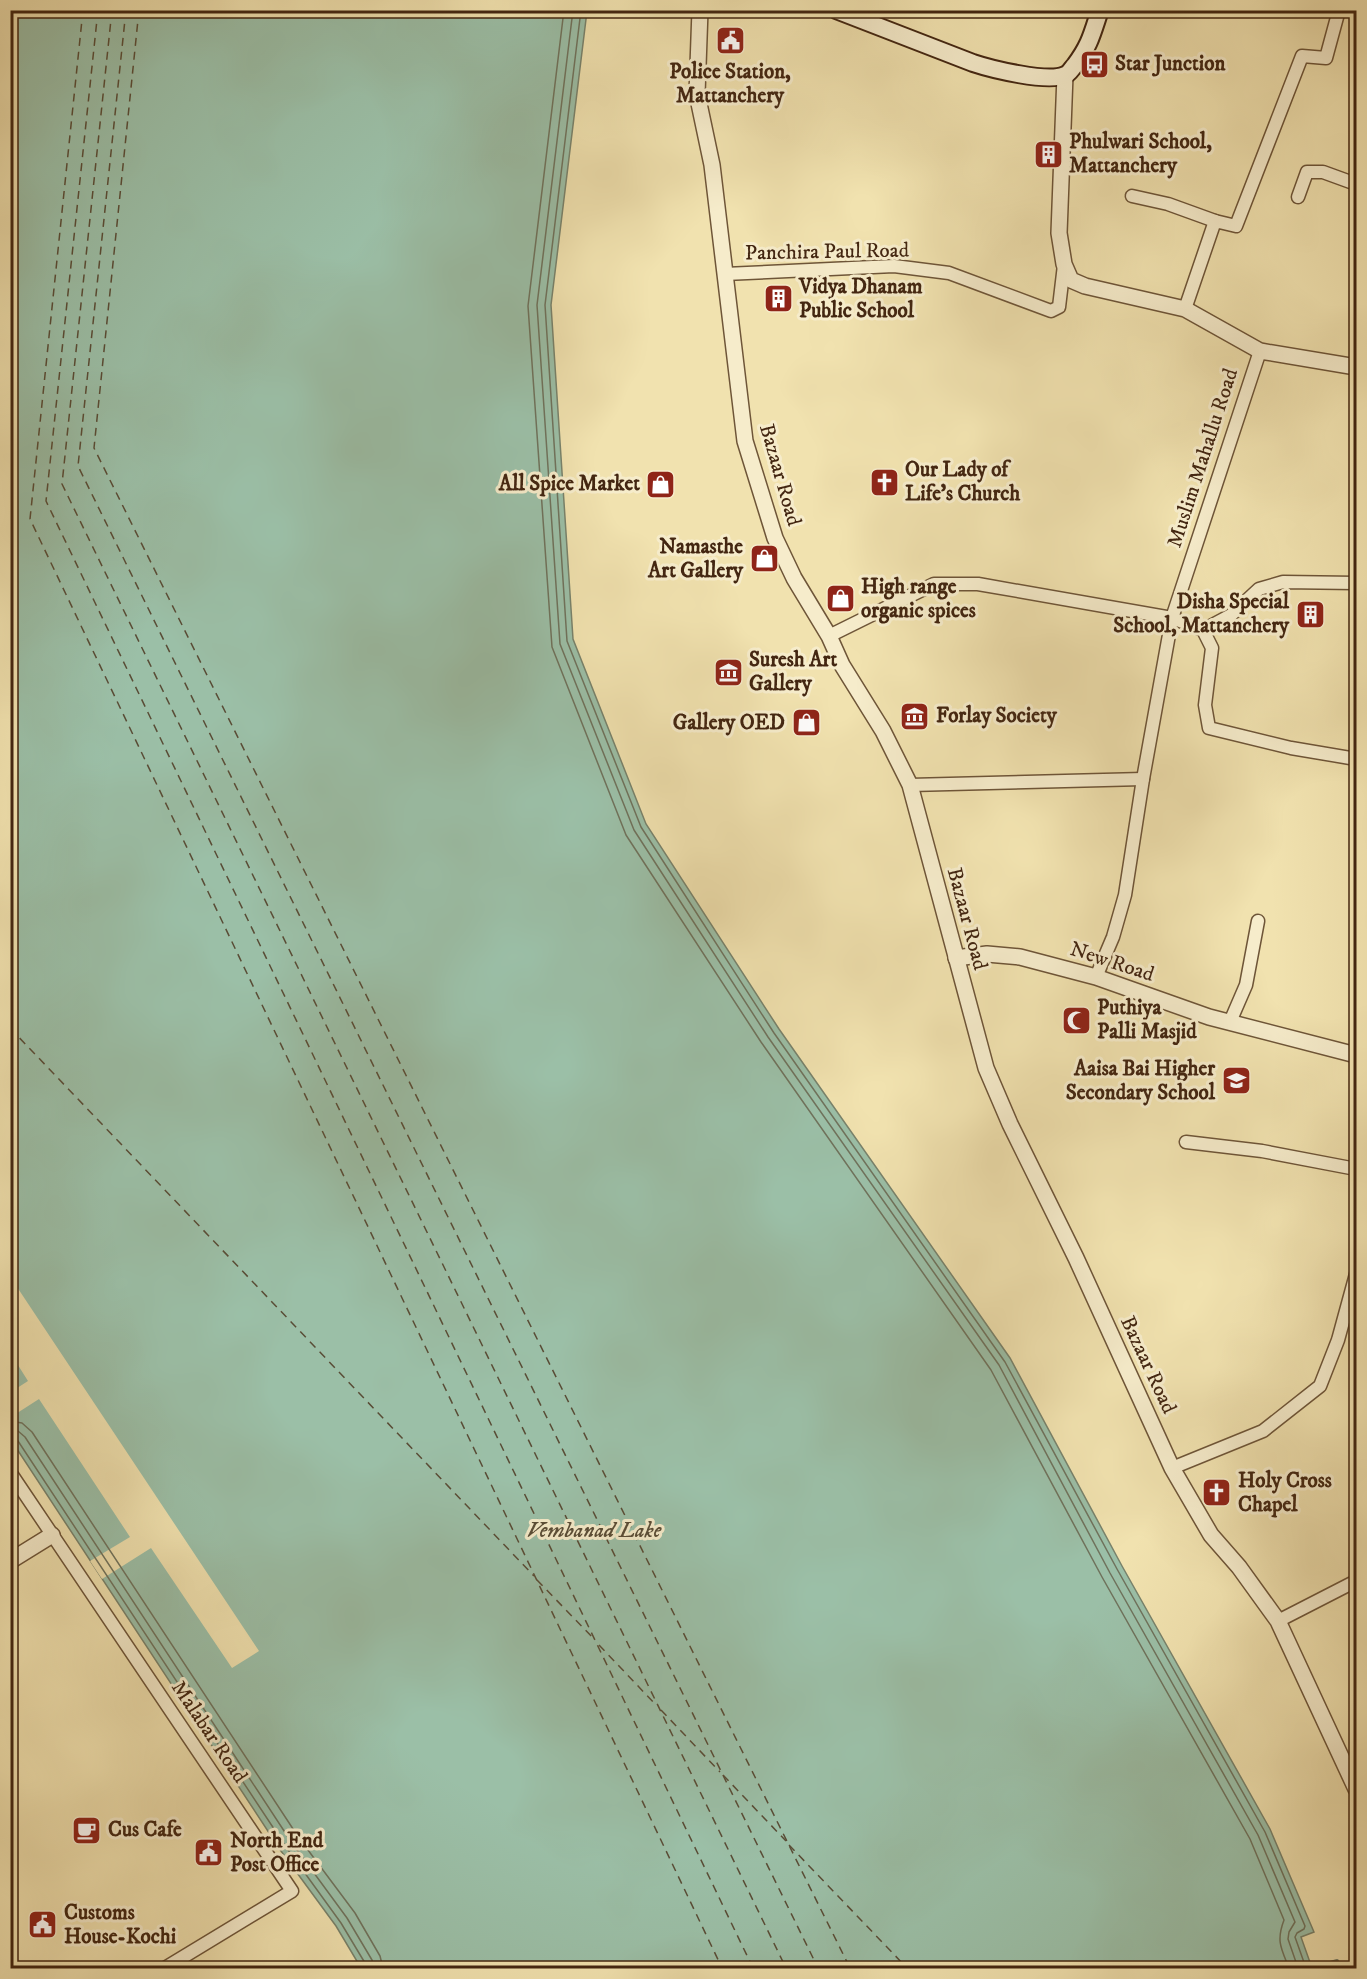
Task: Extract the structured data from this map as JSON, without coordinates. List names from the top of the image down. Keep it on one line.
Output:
{"streets":{"street":["Panchira Paul Road","Muslim Mahallu Road","Bazaar Road","New Road","Malabar Road"]},"crossings":[["Panchira Paul Road","Muslim Mahallu Road"],["Panchira Paul Road","Bazaar Road"],["Muslim Mahallu Road","New Road"],["Bazaar Road","New Road"]],"water":["Vembanad Lake"],"places":{"public building":["Police Station, Mattanchery","North End Post Office","Customs House-Kochi"],"bus stop":["Star Junction"],"building":["Phulwari School, Mattanchery","Vidya Dhanam Public School","Disha Special School, Mattanchery"],"church":["Our Lady of Life's Church","Holy Cross Chapel"],"shop":["All Spice Market","Namasthe Art Gallery","High range organic spices","Gallery OED"],"museum":["Suresh Art Gallery","Forlay Society"],"mosque":["Puthiya Palli Masjid"],"school or university":["Aaisa Bai Higher Secondary School"],"cafe":["Cus Cafe"]}}
